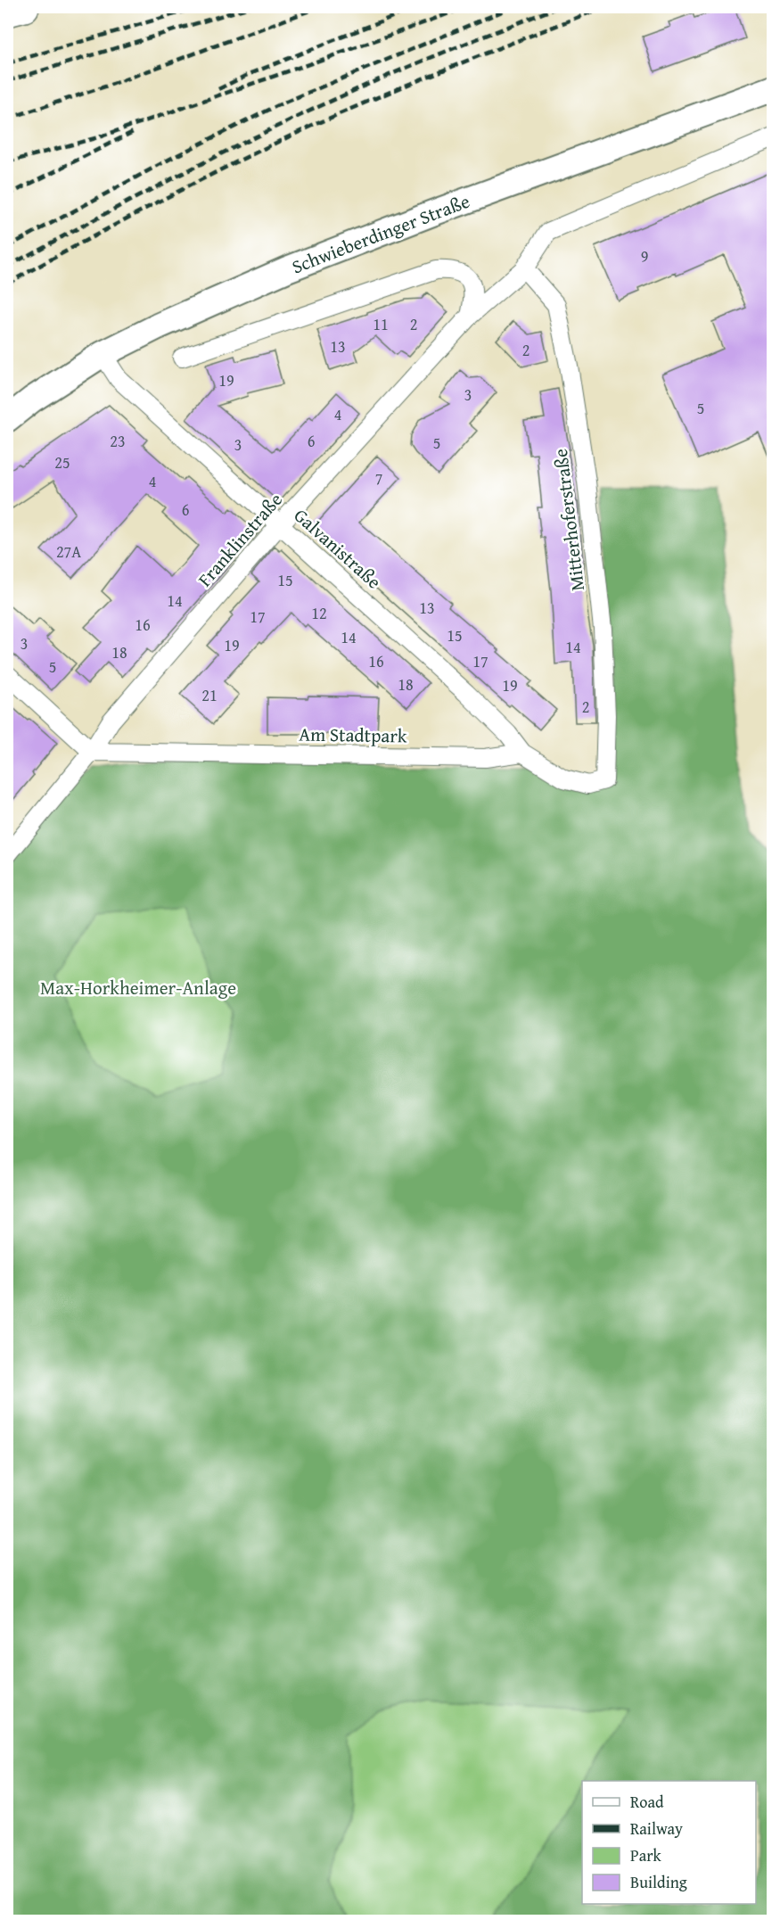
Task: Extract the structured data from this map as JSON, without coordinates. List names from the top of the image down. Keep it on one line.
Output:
{"streets":{"main road":["Schwieberdinger Straße"],"street":["Mitterhoferstraße","Franklinstraße","Galvanistraße","Am Stadtpark"]},"crossings":[["Schwieberdinger Straße","Galvanistraße"],["Mitterhoferstraße","Franklinstraße"],["Mitterhoferstraße","Galvanistraße"],["Mitterhoferstraße","Am Stadtpark"],["Franklinstraße","Galvanistraße"],["Franklinstraße","Am Stadtpark"],["Galvanistraße","Am Stadtpark"]],"parks":["Max-Horkheimer-Anlage"],"house_numbers":["9","11","2","13","2","19","3","5","4","23","6","5","3","25","7","4","6","27A","15","14","13","12","17","16","15","14","3","19","14","18","16","17","5","18","19","21","2"],"legend":["Road","Railway","Park","Building"]}
